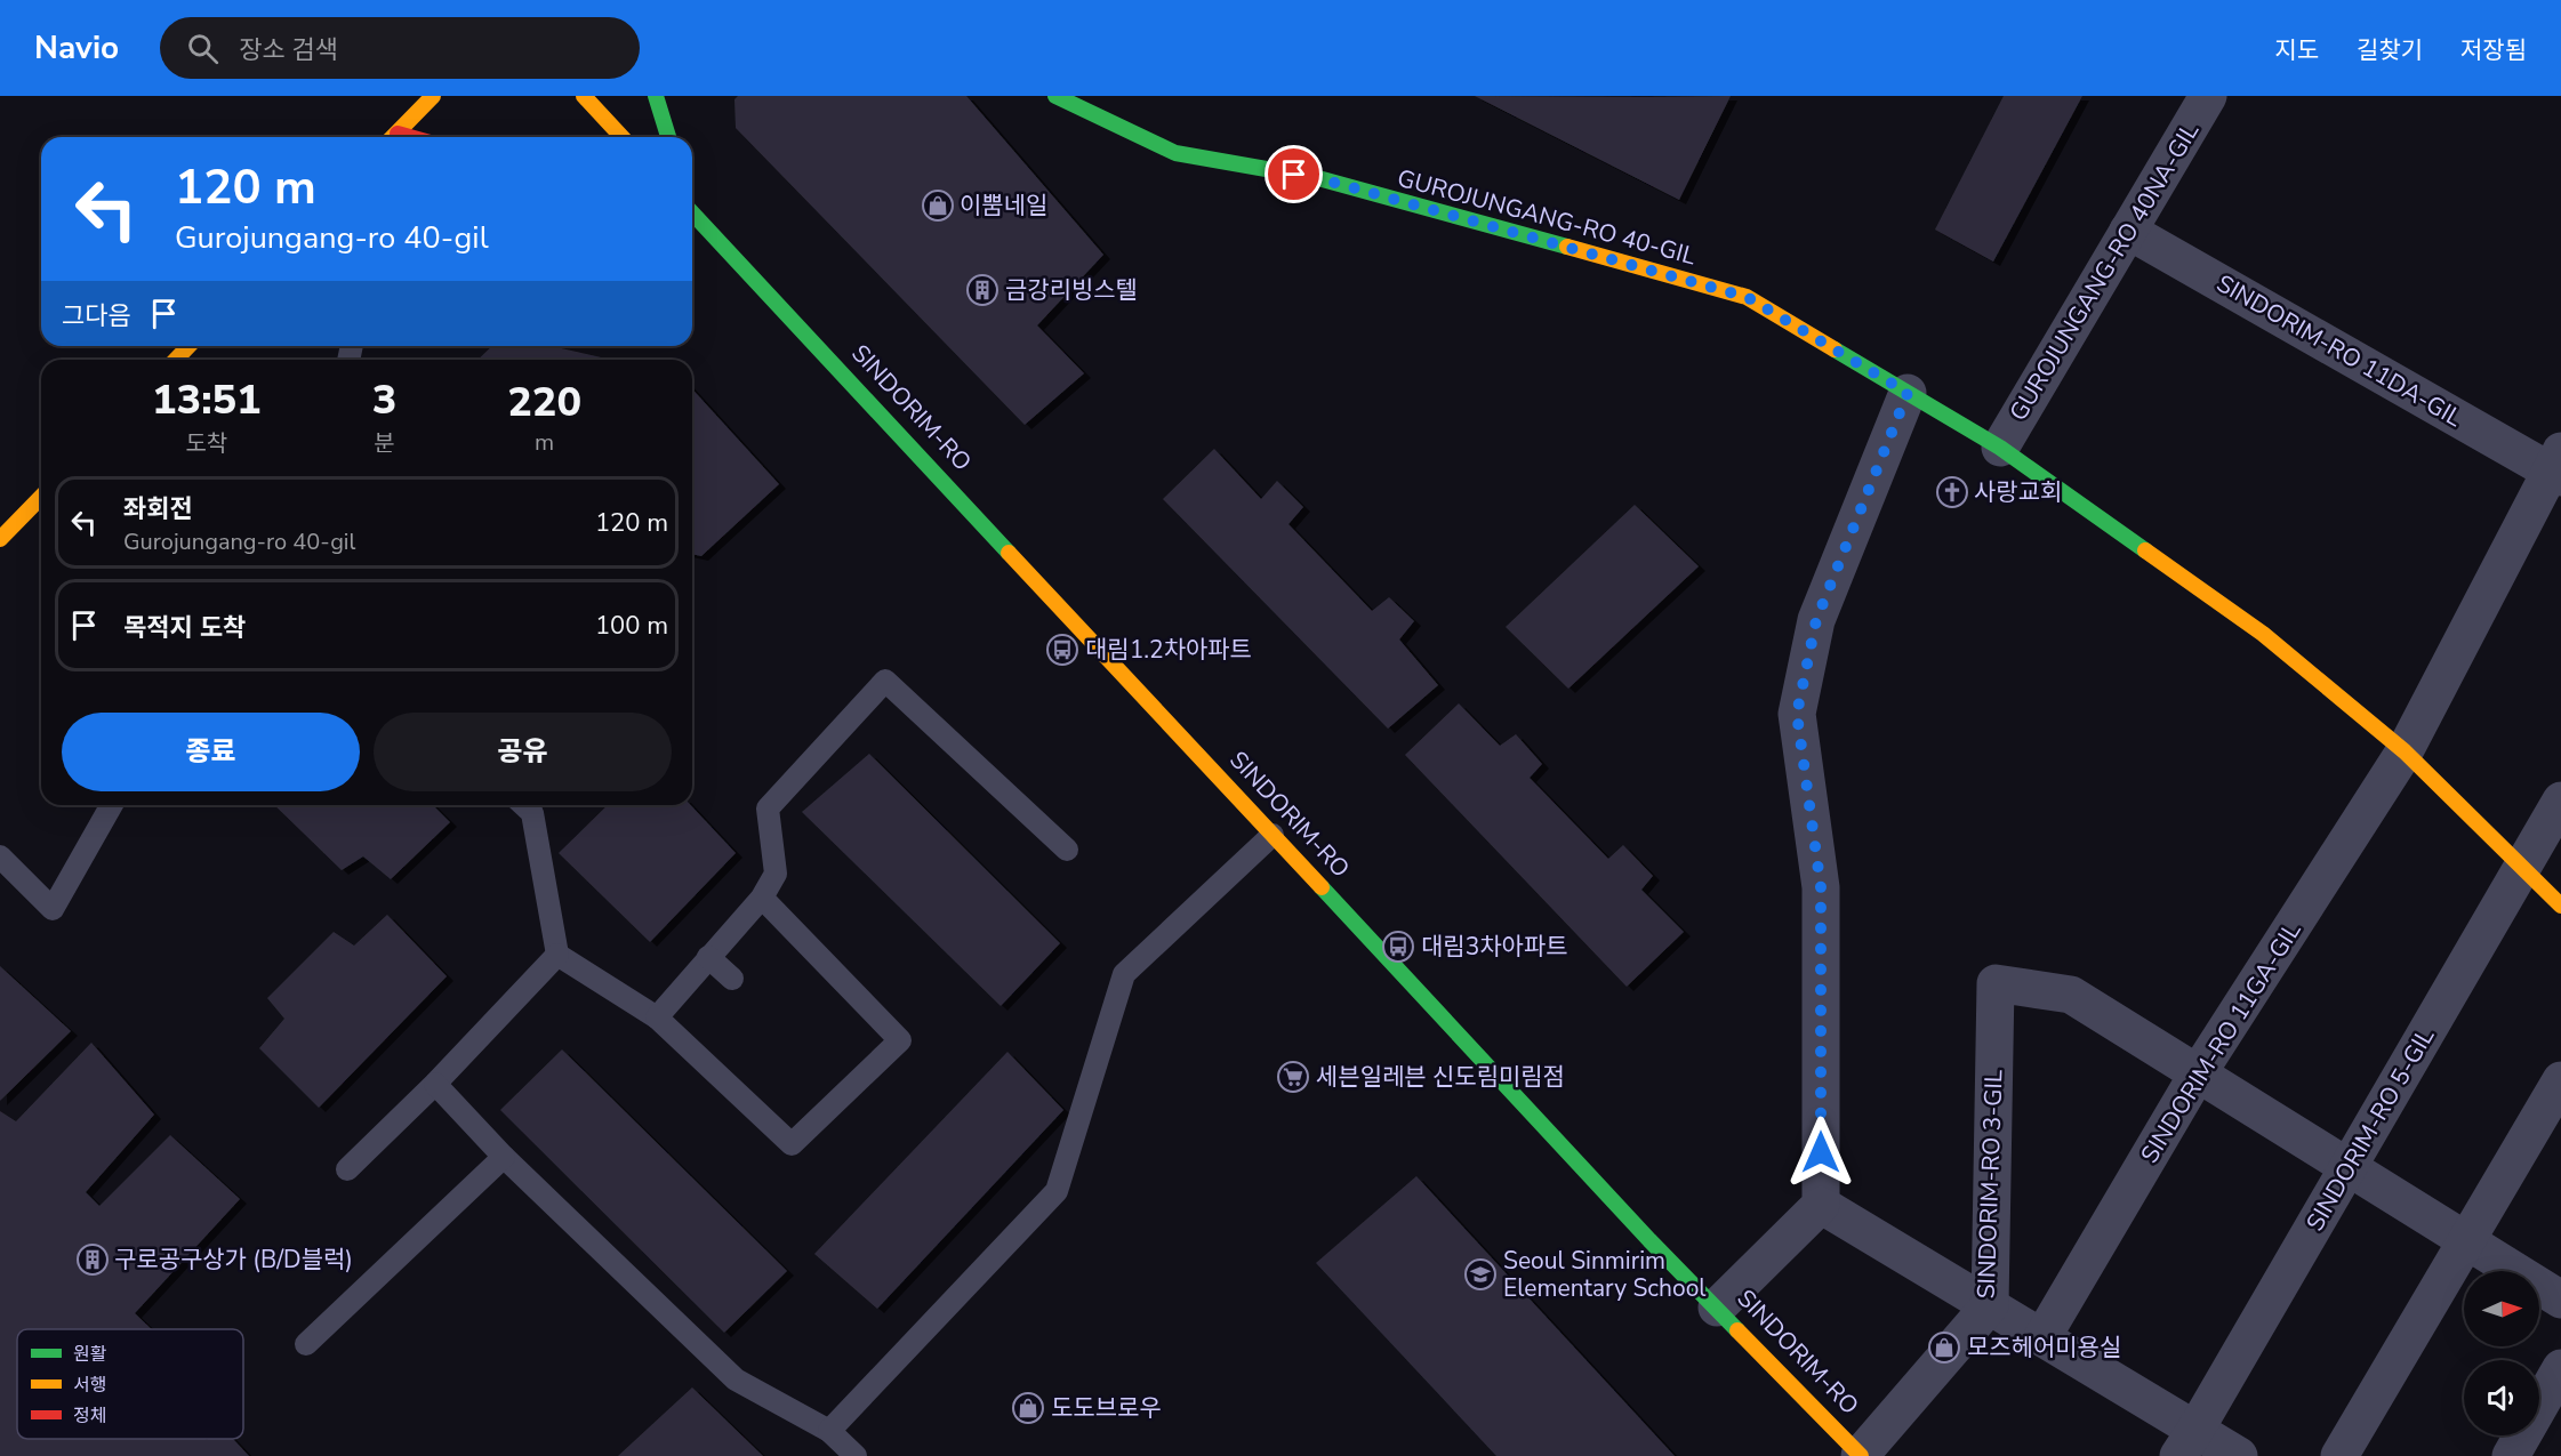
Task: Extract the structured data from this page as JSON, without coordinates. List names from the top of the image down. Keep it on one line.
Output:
{"streets":{"street":["GUROJUNGANG-RO 40-GIL","GUROJUNGANG-RO 40NA-GIL","SINDORIM-RO 11DA-GIL","SINDORIM-RO","SINDORIM-RO 11GA-GIL","SINDORIM-RO 5-GIL","SINDORIM-RO 3-GIL"]},"crossings":[["GUROJUNGANG-RO 40-GIL","GUROJUNGANG-RO 40NA-GIL"],["GUROJUNGANG-RO 40NA-GIL","SINDORIM-RO 11DA-GIL"],["SINDORIM-RO 11DA-GIL","SINDORIM-RO 11GA-GIL"],["SINDORIM-RO","SINDORIM-RO 3-GIL"],["SINDORIM-RO 11GA-GIL","SINDORIM-RO 3-GIL"]],"places":{"shop":["이뿜네일","모즈헤어미용실","도도브로우"],"building":["금강리빙스텔","구로공구상가 (B/D블럭)"],"church":["사랑교회"],"bus stop":["대림1.2차아파트","대림3차아파트"],"supermarket":["세븐일레븐 신도림미림점"],"school or university":["Seoul Sinmirim Elementary School"]},"legend":["원활","서행","정체"],"north":"right","page":{"header":"Navio","search":"장소 검색","nav":["지도","길찾기","저장됨"],"turn":["120 m","Gurojungang-ro 40-gil"],"then":"그다음","eta":["13:51","도착","3","분","220","m"],"list":[{"name":"좌회전","note":"Gurojungang-ro 40-gil","value":"120 m"},{"name":"목적지 도착","value":"100 m"}],"buttons":["종료","공유"]}}
